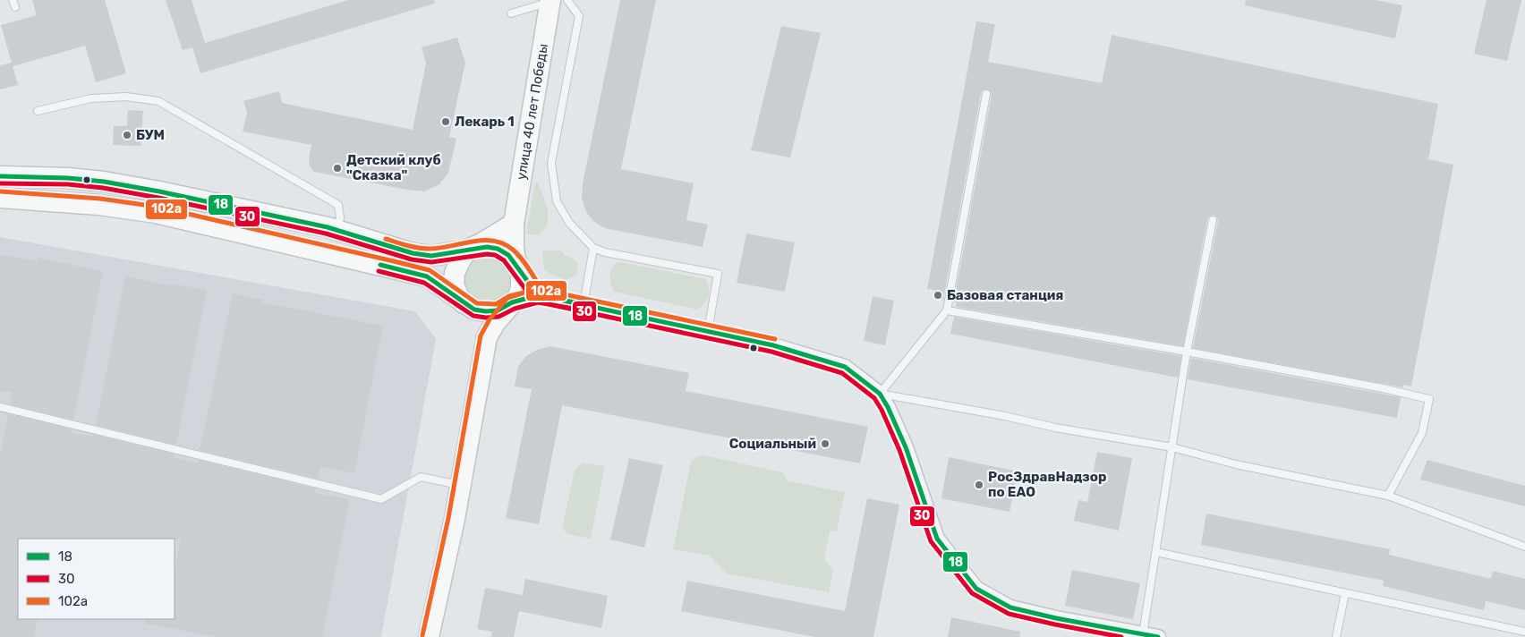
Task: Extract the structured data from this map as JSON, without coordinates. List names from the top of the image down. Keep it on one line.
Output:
{"streets":{"main road":["улица 40 лет Победы"]},"places":["Лекарь 1","БУМ","Детский клуб \"Сказка\"","Базовая станция","Социальный","РосЗдравНадзор по ЕАО"],"lines":["transit line 18","transit line 30","transit line 102а"],"legend":["18","30","102а"]}
